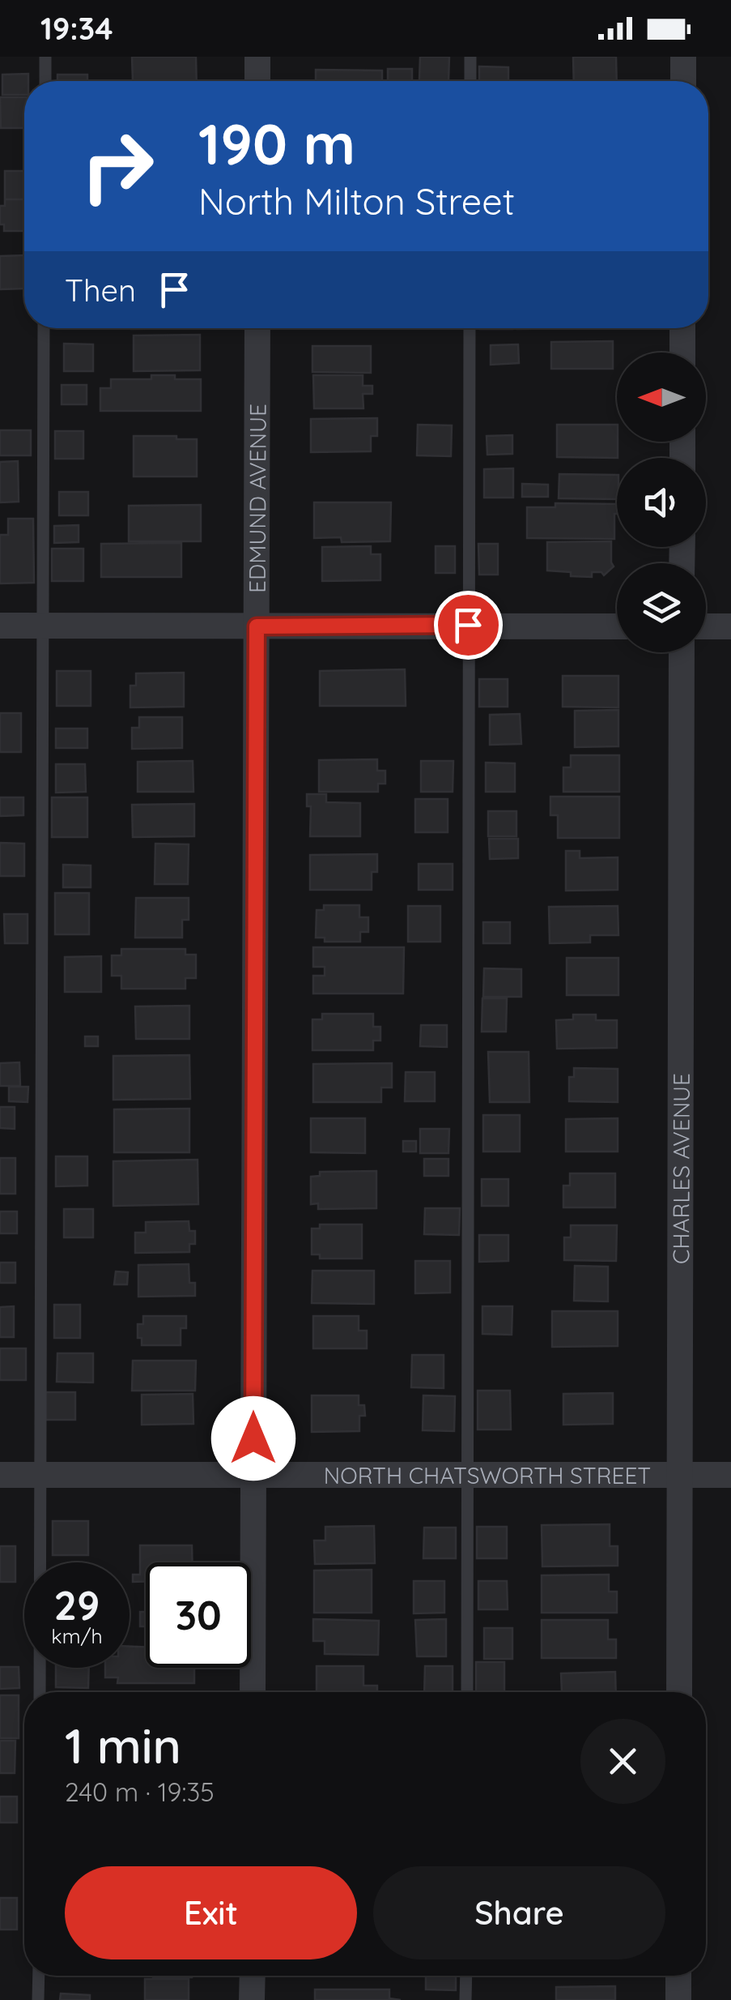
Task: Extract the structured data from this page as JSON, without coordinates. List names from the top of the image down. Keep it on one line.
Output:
{"streets":{"street":["EDMUND AVENUE","CHARLES AVENUE","NORTH CHATSWORTH STREET"]},"crossings":[["EDMUND AVENUE","NORTH CHATSWORTH STREET"],["CHARLES AVENUE","NORTH CHATSWORTH STREET"]],"north":"left","page":{"status":"19:34","turn":["190 m","North Milton Street"],"then":"Then","speed":"29 km/h","limit":"30","heading":["1 min","240 m · 19:35"],"buttons":["Exit","Share"]}}
